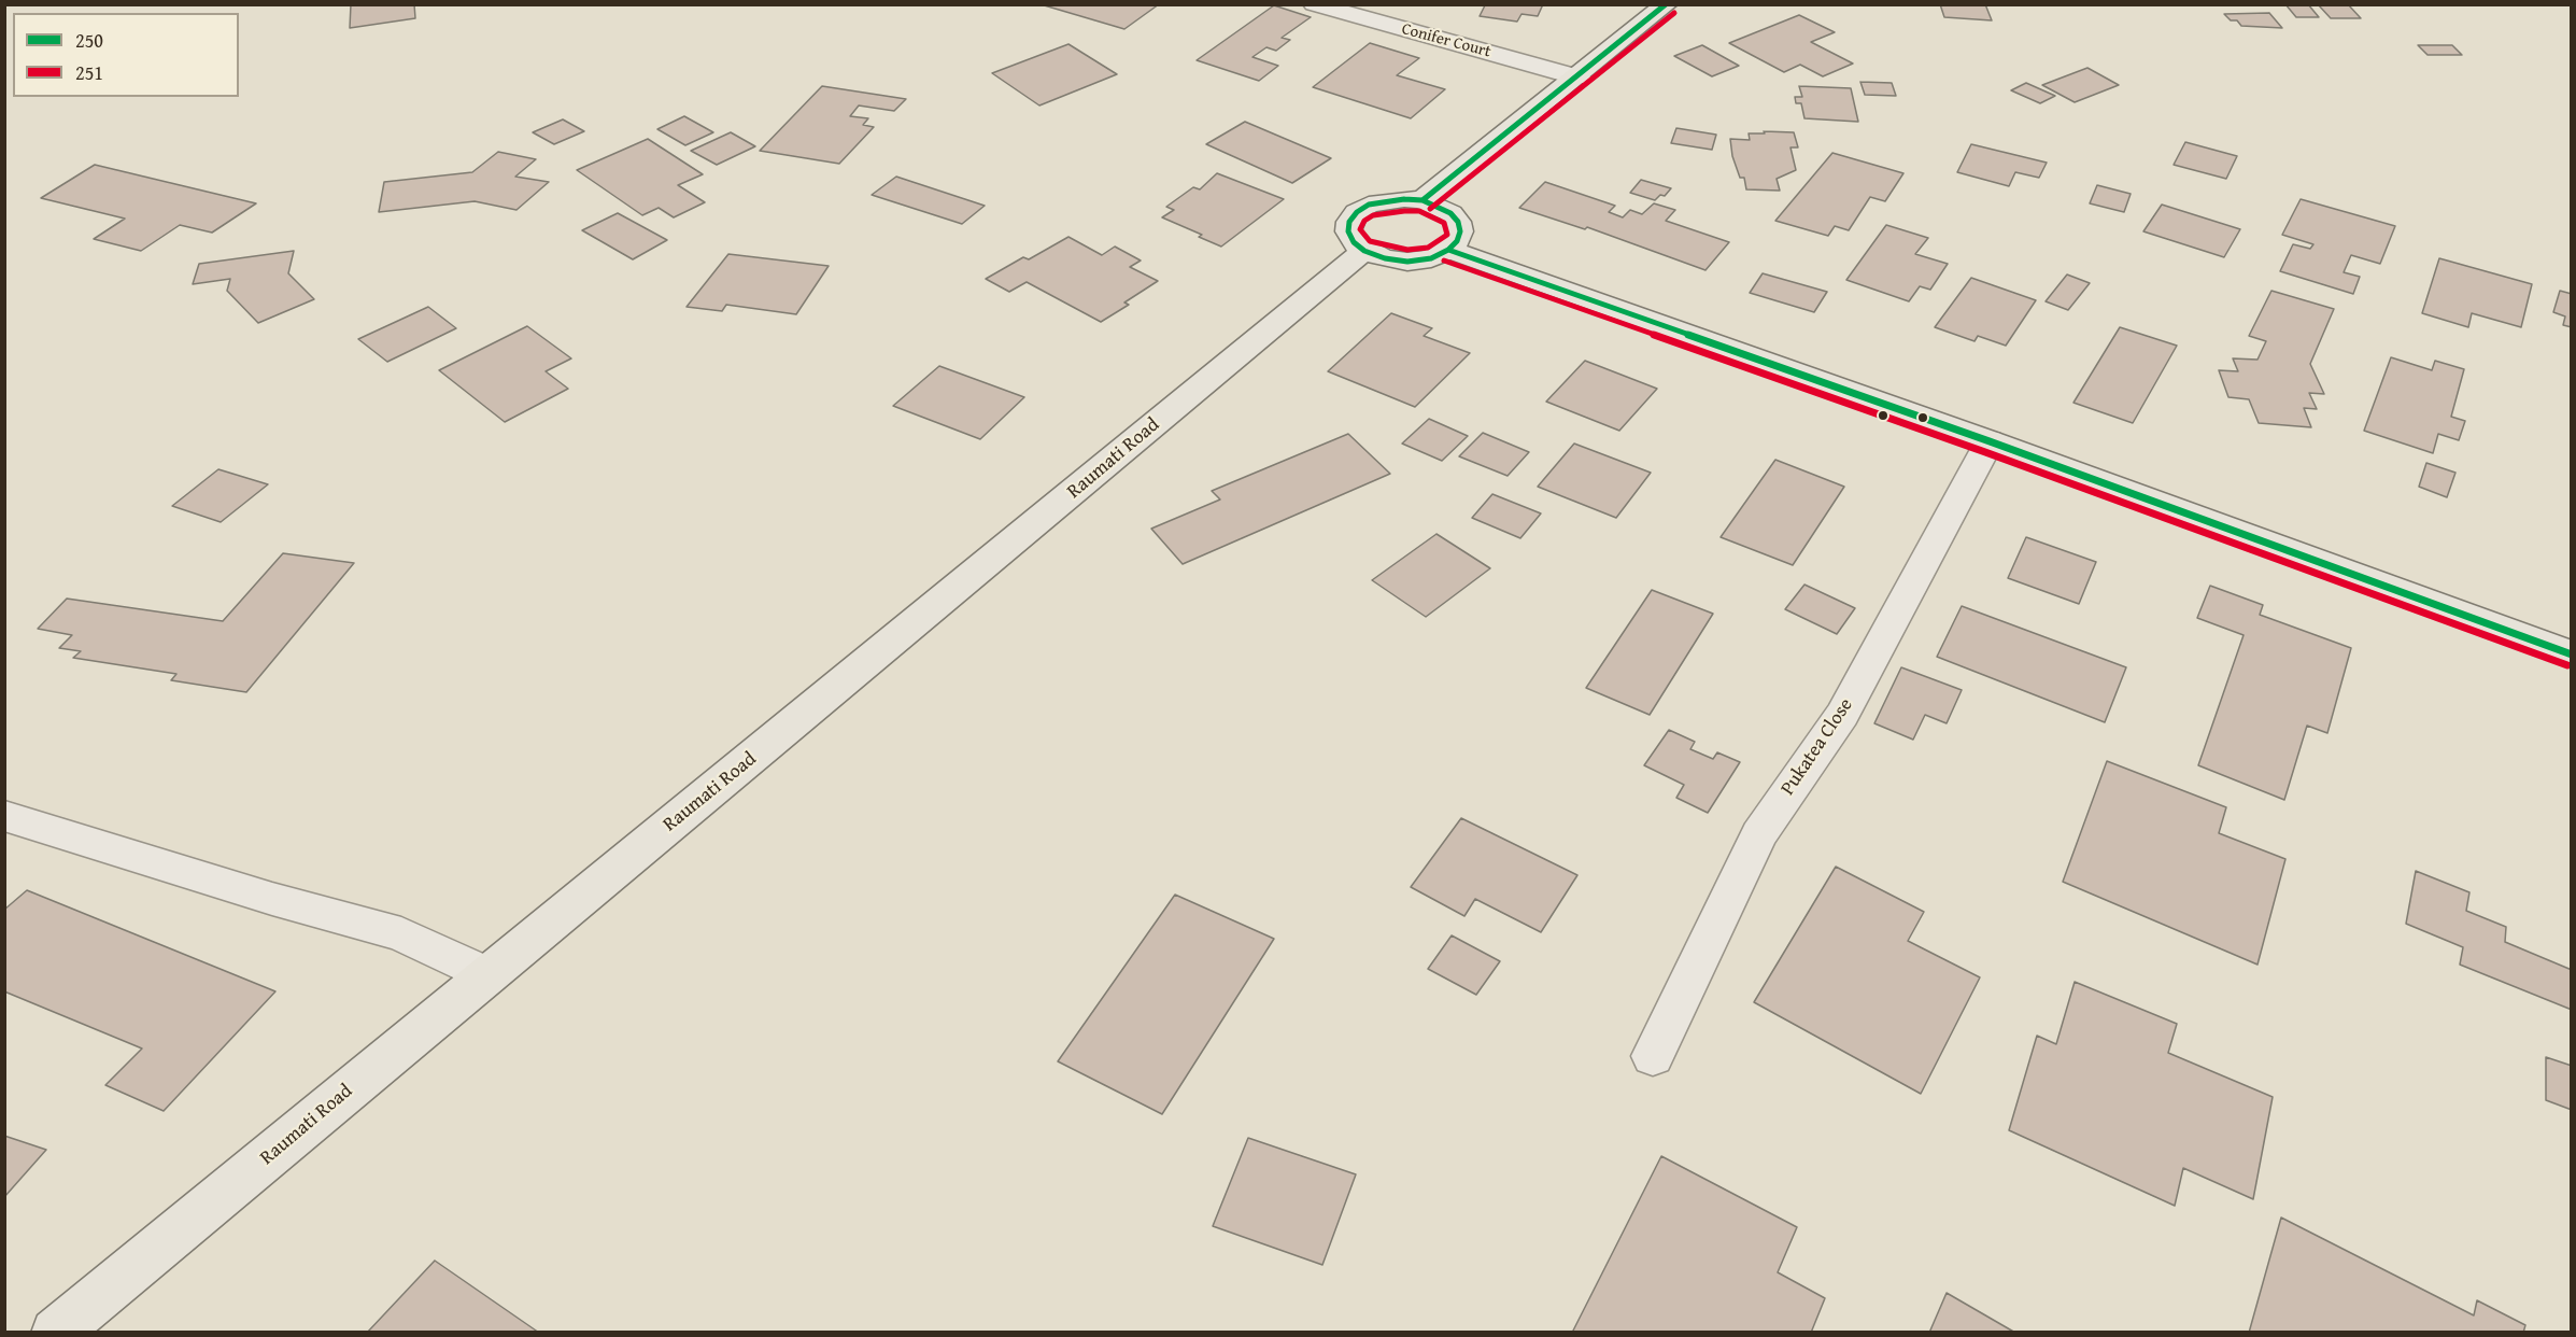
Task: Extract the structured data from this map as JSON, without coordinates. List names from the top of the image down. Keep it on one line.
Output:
{"streets":{"main road":["Raumati Road"],"street":["Conifer Court","Pukatea Close"]},"lines":["transit line 250","transit line 251"],"legend":["250","251"]}
